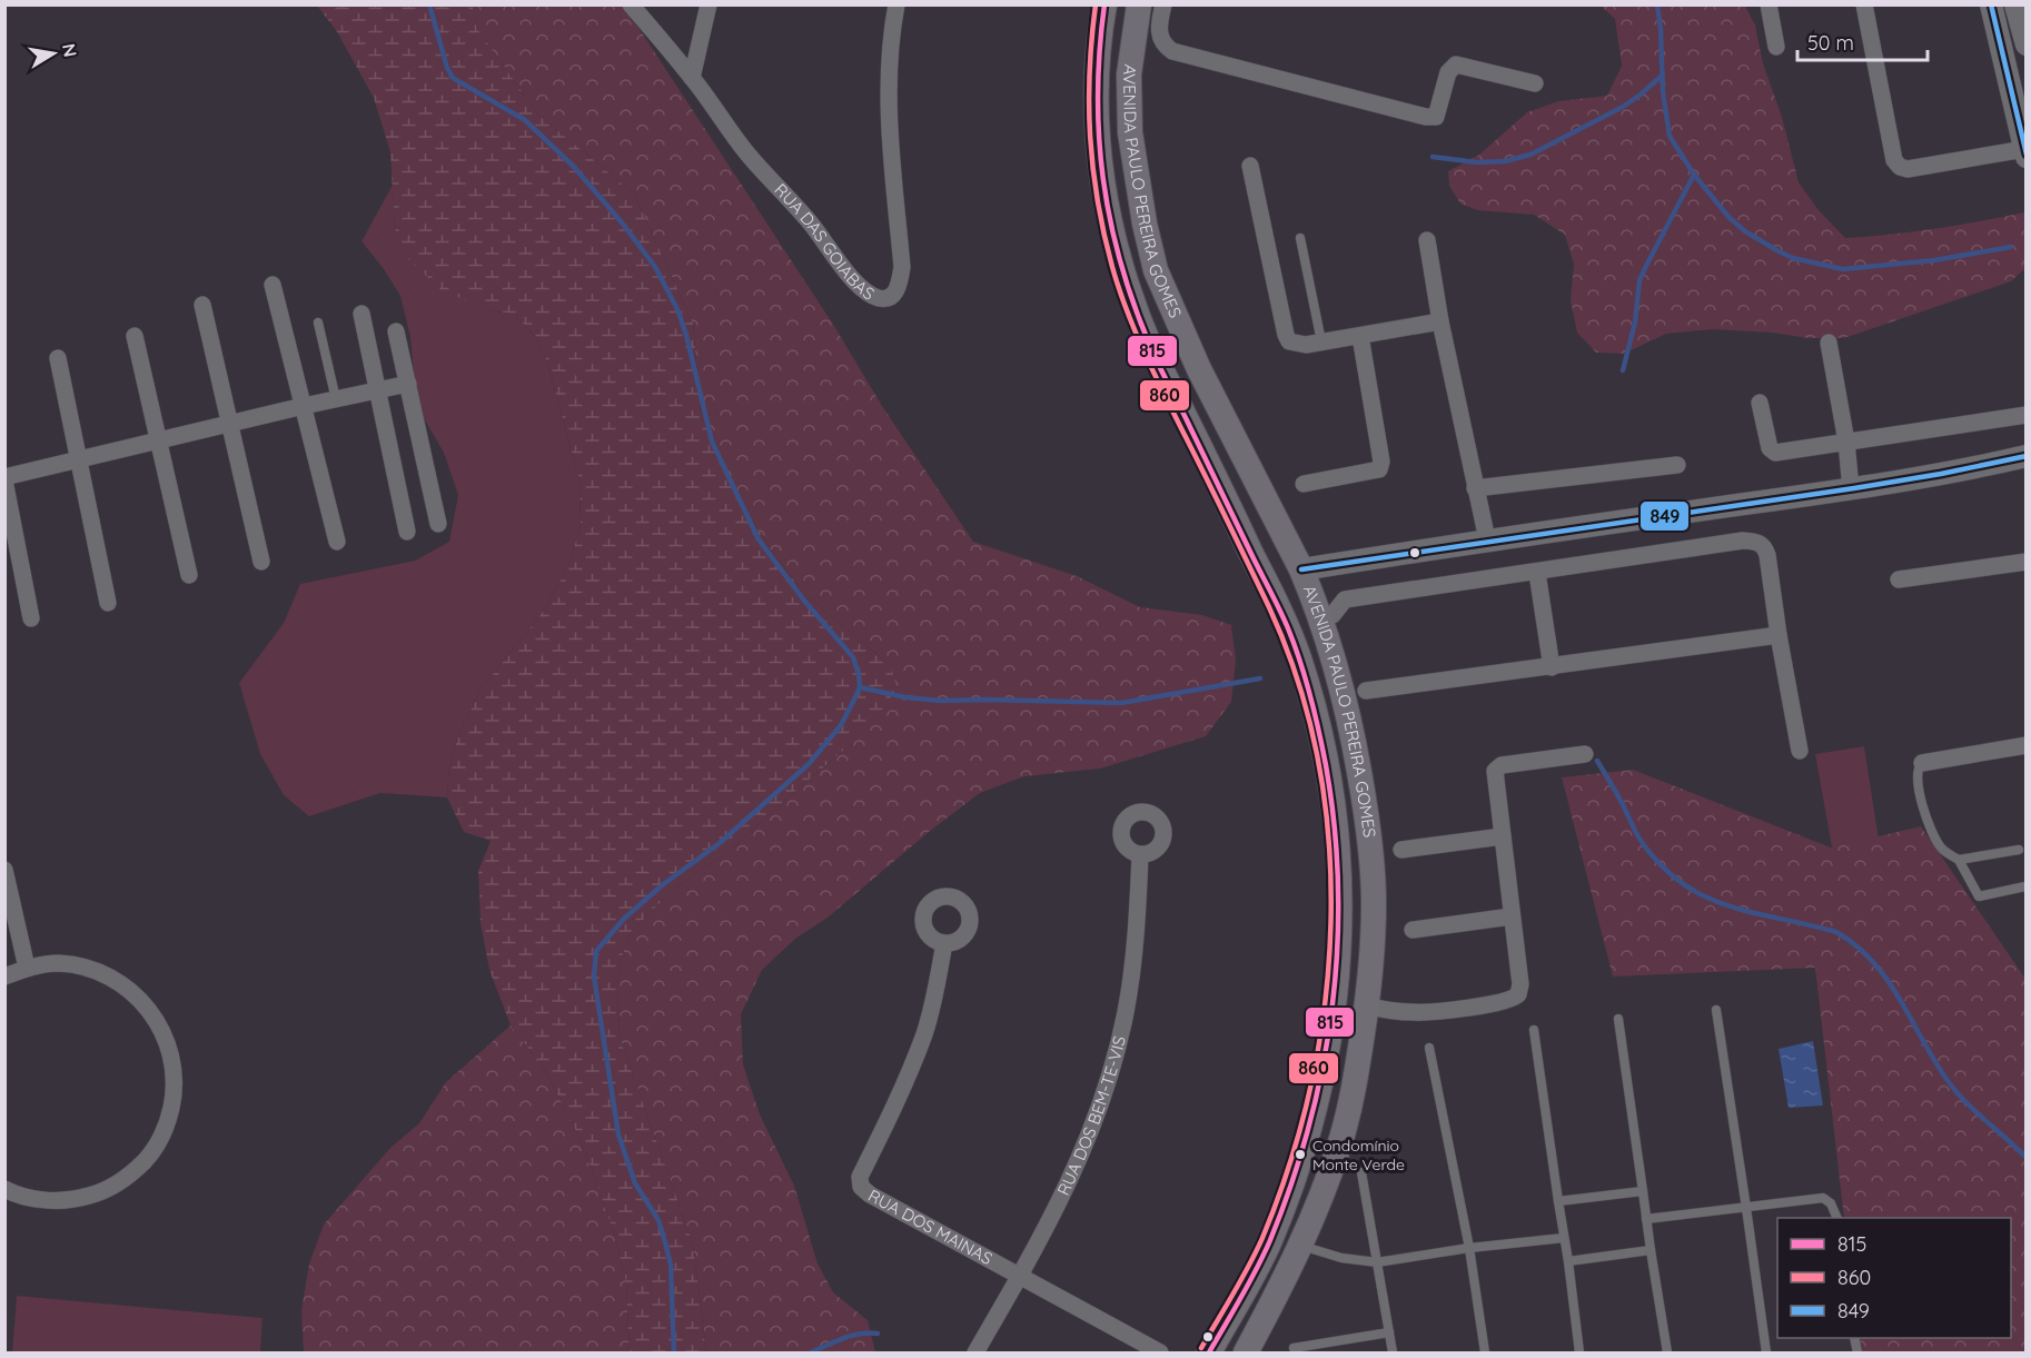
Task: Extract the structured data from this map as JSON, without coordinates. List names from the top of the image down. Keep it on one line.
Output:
{"streets":{"main road":["AVENIDA PAULO PEREIRA GOMES"],"street":["RUA DAS GOIABAS","RUA DOS BEM-TE-VIS","RUA DOS MAINAS"]},"crossings":[["RUA DOS BEM-TE-VIS","RUA DOS MAINAS"]],"places":["Condomínio Monte Verde"],"lines":["transit line 815","transit line 860","transit line 849"],"legend":["815","860","849"],"scale_bar":"50 m","north":"right"}
